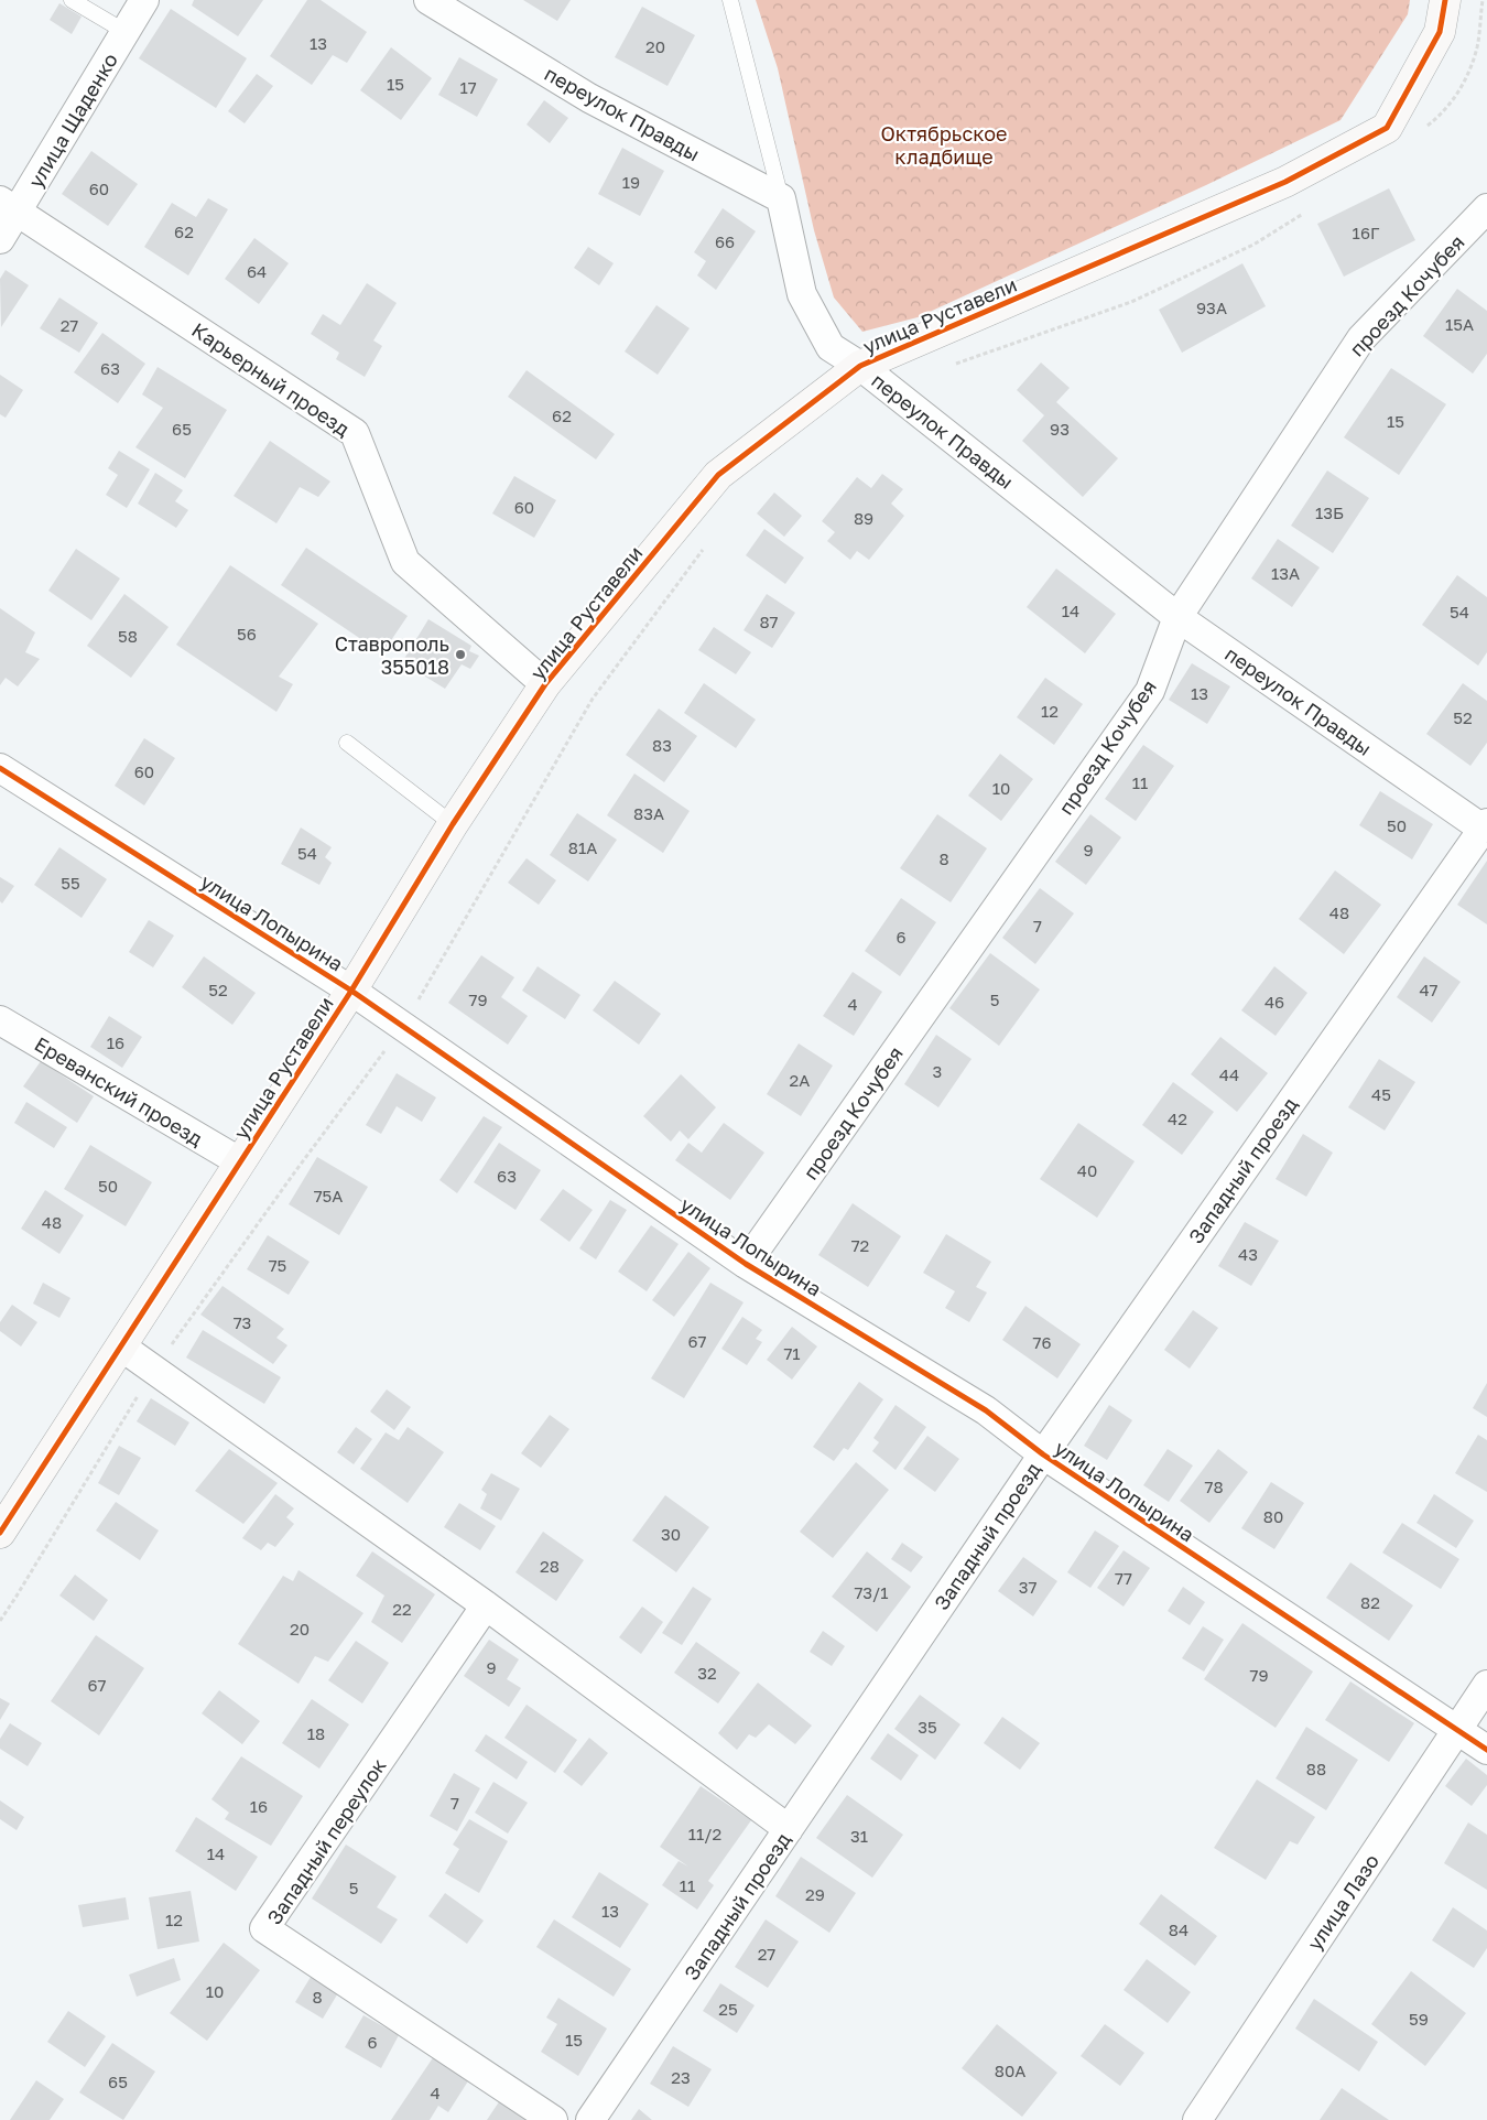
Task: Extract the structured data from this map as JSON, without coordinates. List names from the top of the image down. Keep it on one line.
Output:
{"streets":{"street":["переулок Правды","улица Щаденко","проезд Кочубея","улица Руставели","Карьерный проезд","улица Лопырина","Ереванский проезд","Западный проезд","Западный переулок","улица Лазо"]},"crossings":[["переулок Правды","проезд Кочубея"],["переулок Правды","улица Руставели"],["переулок Правды","Западный проезд"],["улица Щаденко","Карьерный проезд"],["проезд Кочубея","улица Лопырина"],["улица Руставели","Карьерный проезд"],["улица Руставели","улица Лопырина"],["улица Руставели","Ереванский проезд"],["улица Лопырина","Западный проезд"],["улица Лопырина","улица Лазо"]],"parks":["Октябрьское кладбище"],"places":["Ставрополь 355018"],"house_numbers":["13","20","15","17","19","60","62","16Г","66","64","93А","15А","27","63","62","15","65","93","60","13Б","89","13А","14","54","87","56","58","13","12","52","83","60","11","10","83А","50","81А","9","54","8","55","48","7","6","52","47","79","5","46","4","16","3","44","2А","45","42","40","63","50","75А","48","72","43","75","73","67","76","71","78","80","30","28","77","37","73/1","82","22","20","9","32","79","67","35","18","88","7","16","11/2","31","14","11","5","29","13","12","84","27","10","8","25","59","15","6","80А","23","65","4"]}
